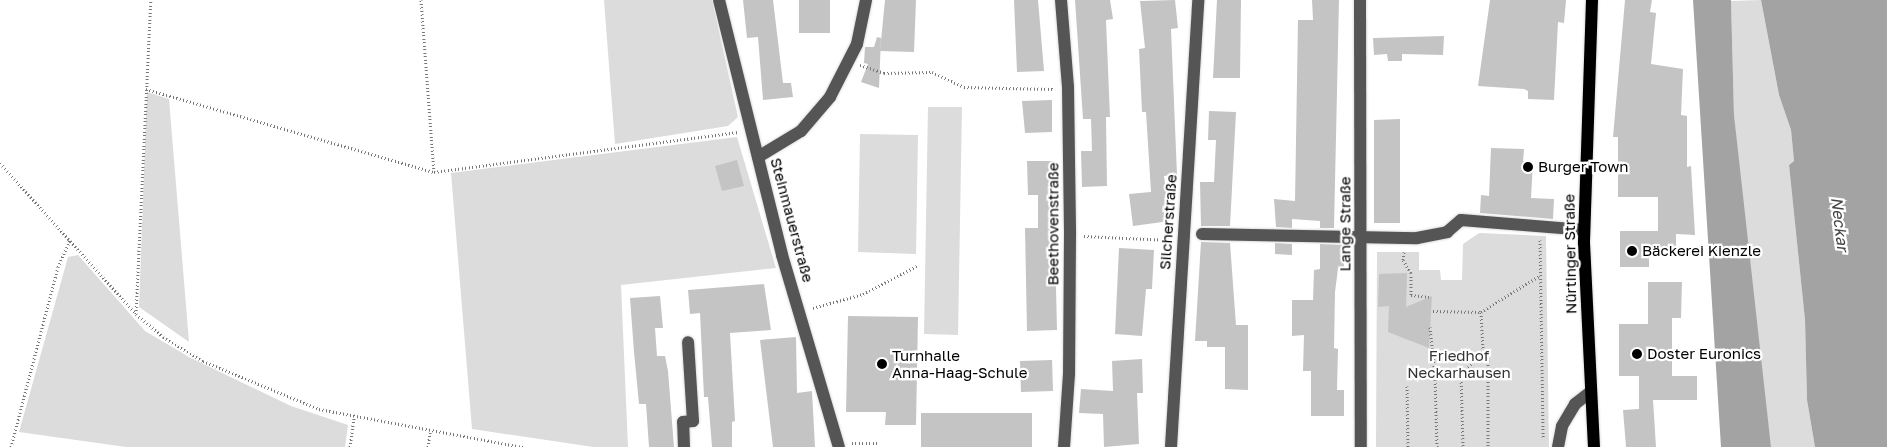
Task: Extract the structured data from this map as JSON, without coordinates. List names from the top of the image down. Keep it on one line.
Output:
{"streets":{"main road":["Nürtinger Straße"],"street":["Steinmauerstraße","Silcherstraße","Beethovenstraße","Lange Straße"]},"water":["Neckar"],"parks":["Friedhof Neckarhausen"],"places":["Burger Town","Bäckerei Kienzle","Doster Euronics","Turnhalle Anna-Haag-Schule"]}
